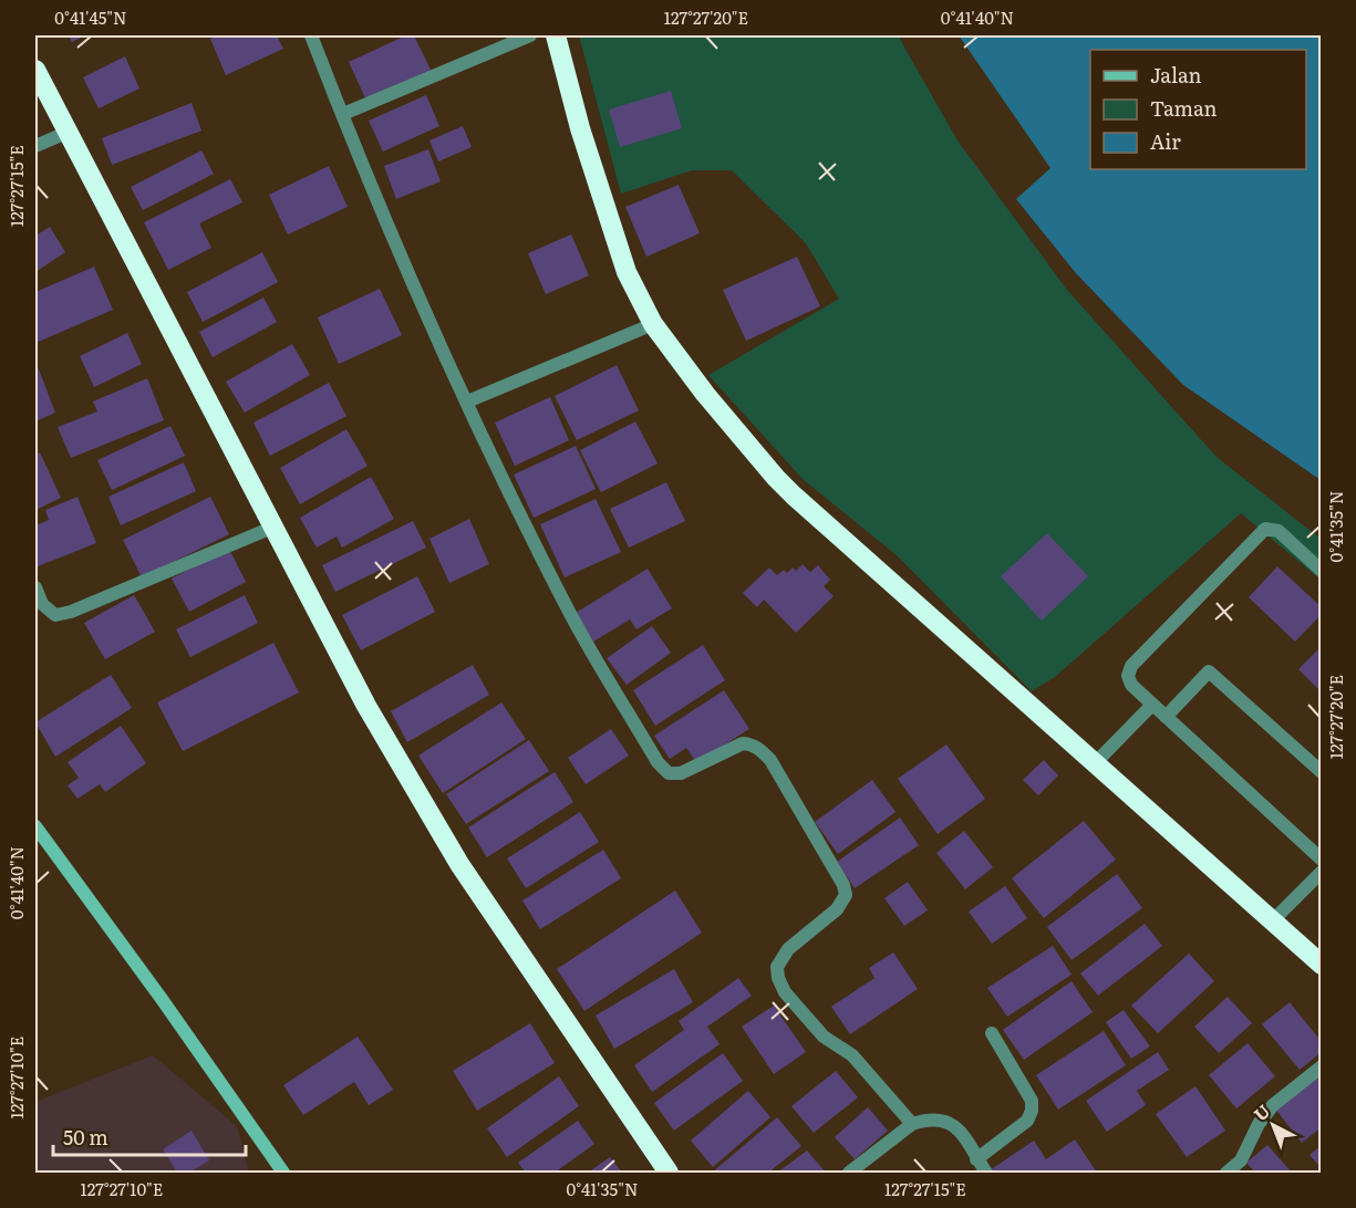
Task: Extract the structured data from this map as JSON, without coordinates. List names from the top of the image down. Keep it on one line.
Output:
{"legend":["Jalan","Taman","Air"],"scale_bar":"50 m","north":"top left","coordinates":["0°41'45\"N","127°27'20\"E","0°41'40\"N","127°27'15\"E","0°41'35\"N","127°27'10\"E"]}
